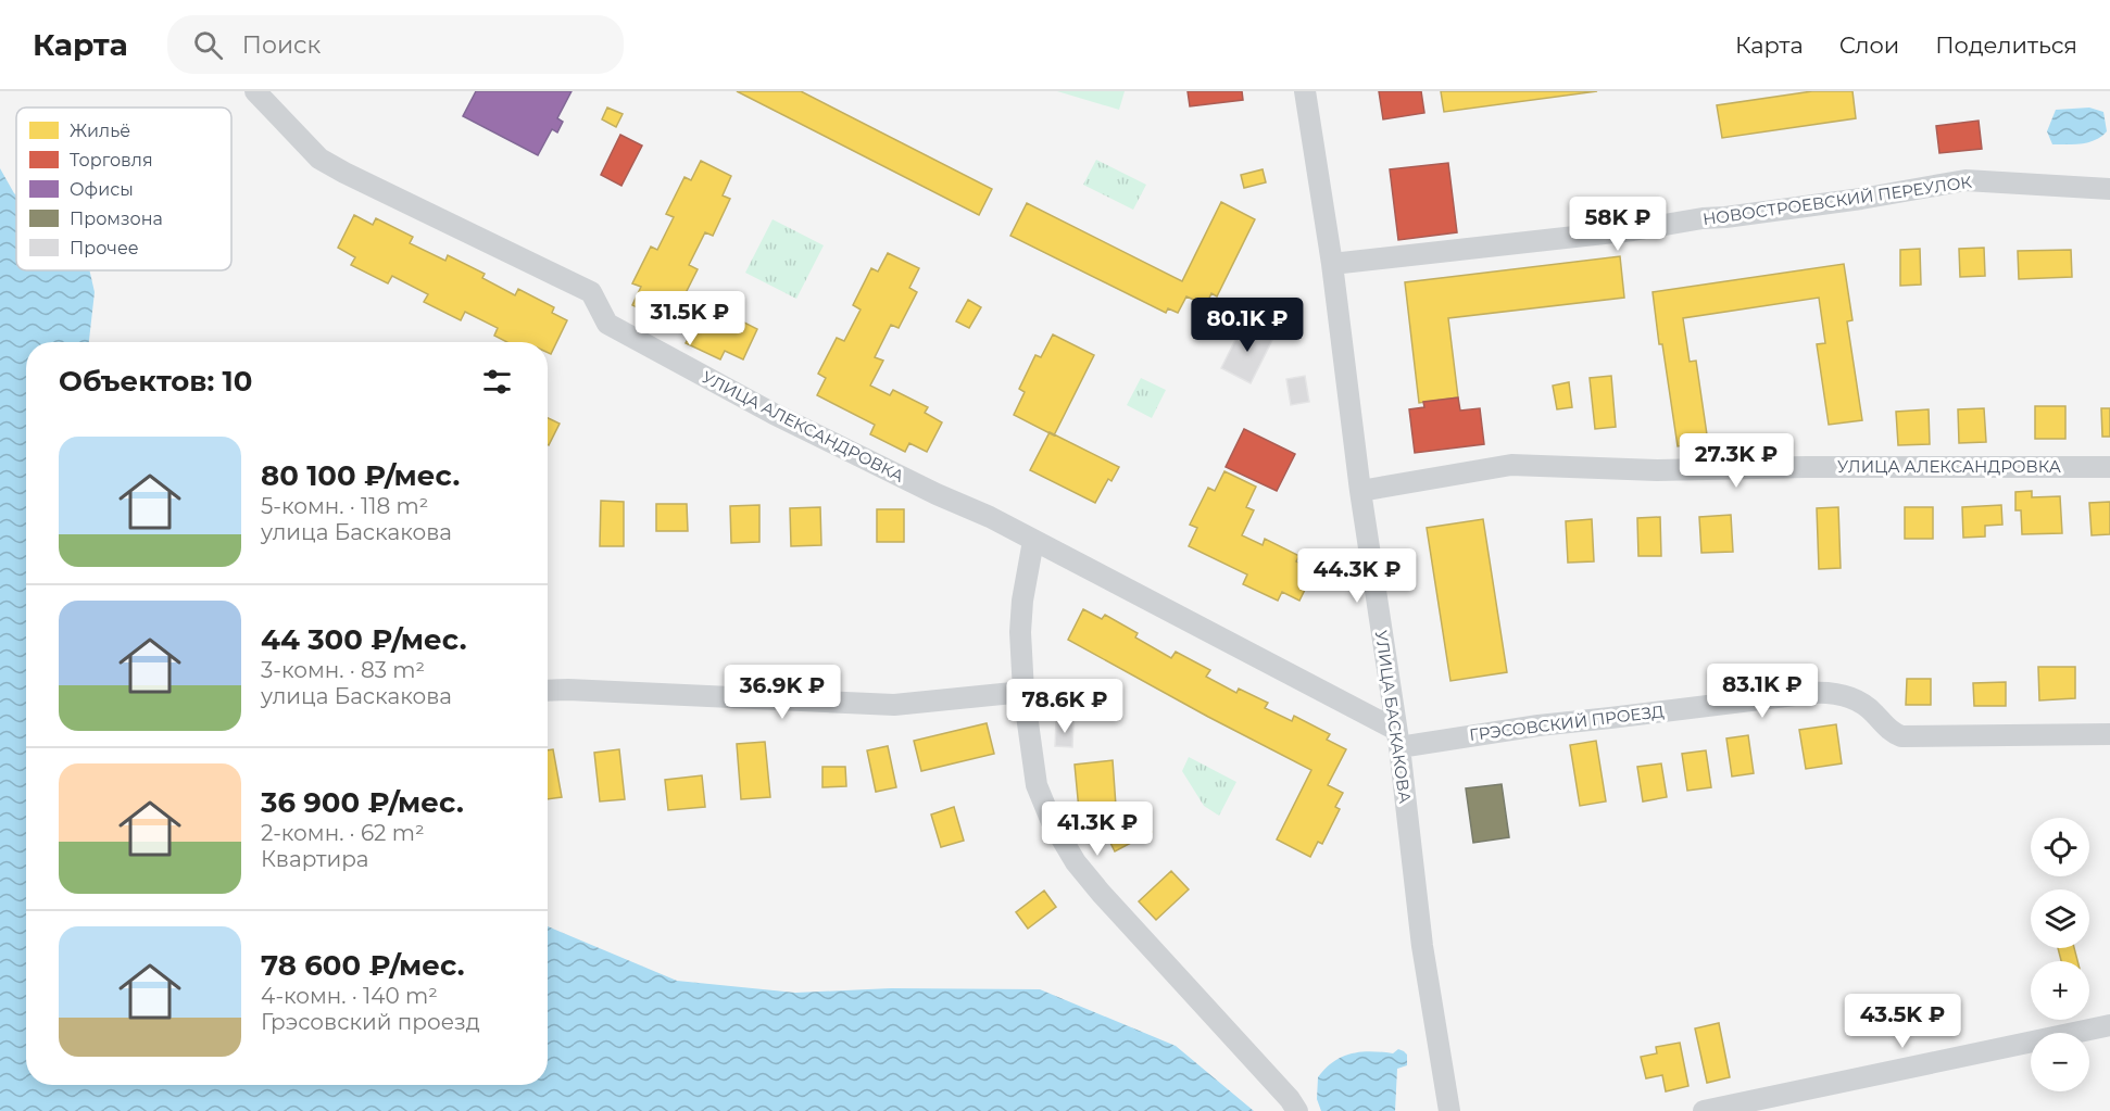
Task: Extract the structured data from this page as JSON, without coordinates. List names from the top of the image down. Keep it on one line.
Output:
{"streets":{"street":["НОВОСТРОЕВСКИЙ ПЕРЕУЛОК","УЛИЦА АЛЕКСАНДРОВКА","УЛИЦА БАСКАКОВА","ГРЭСОВСКИЙ ПРОЕЗД"]},"crossings":[["НОВОСТРОЕВСКИЙ ПЕРЕУЛОК","УЛИЦА БАСКАКОВА"],["УЛИЦА АЛЕКСАНДРОВКА","УЛИЦА БАСКАКОВА"],["УЛИЦА АЛЕКСАНДРОВКА","ГРЭСОВСКИЙ ПРОЕЗД"],["УЛИЦА БАСКАКОВА","ГРЭСОВСКИЙ ПРОЕЗД"]],"legend":["Жильё","Торговля","Офисы","Промзона","Прочее"],"page":{"header":"Карта","search":"Поиск","nav":["Карта","Слои","Поделиться"],"price":["58K ₽","31.5K ₽","80.1K ₽","27.3K ₽","44.3K ₽","83.1K ₽","36.9K ₽","78.6K ₽","41.3K ₽","43.5K ₽"],"heading":"Объектов: 10","list":[{"name":"80 100 ₽/мес.","note":"5-комн. · 118 m² · улица Баскакова"},{"name":"44 300 ₽/мес.","note":"3-комн. · 83 m² · улица Баскакова"},{"name":"36 900 ₽/мес.","note":"2-комн. · 62 m² · Квартира"},{"name":"78 600 ₽/мес.","note":"4-комн. · 140 m² · Грэсовский проезд"}],"map_buttons":["+","−"]}}
